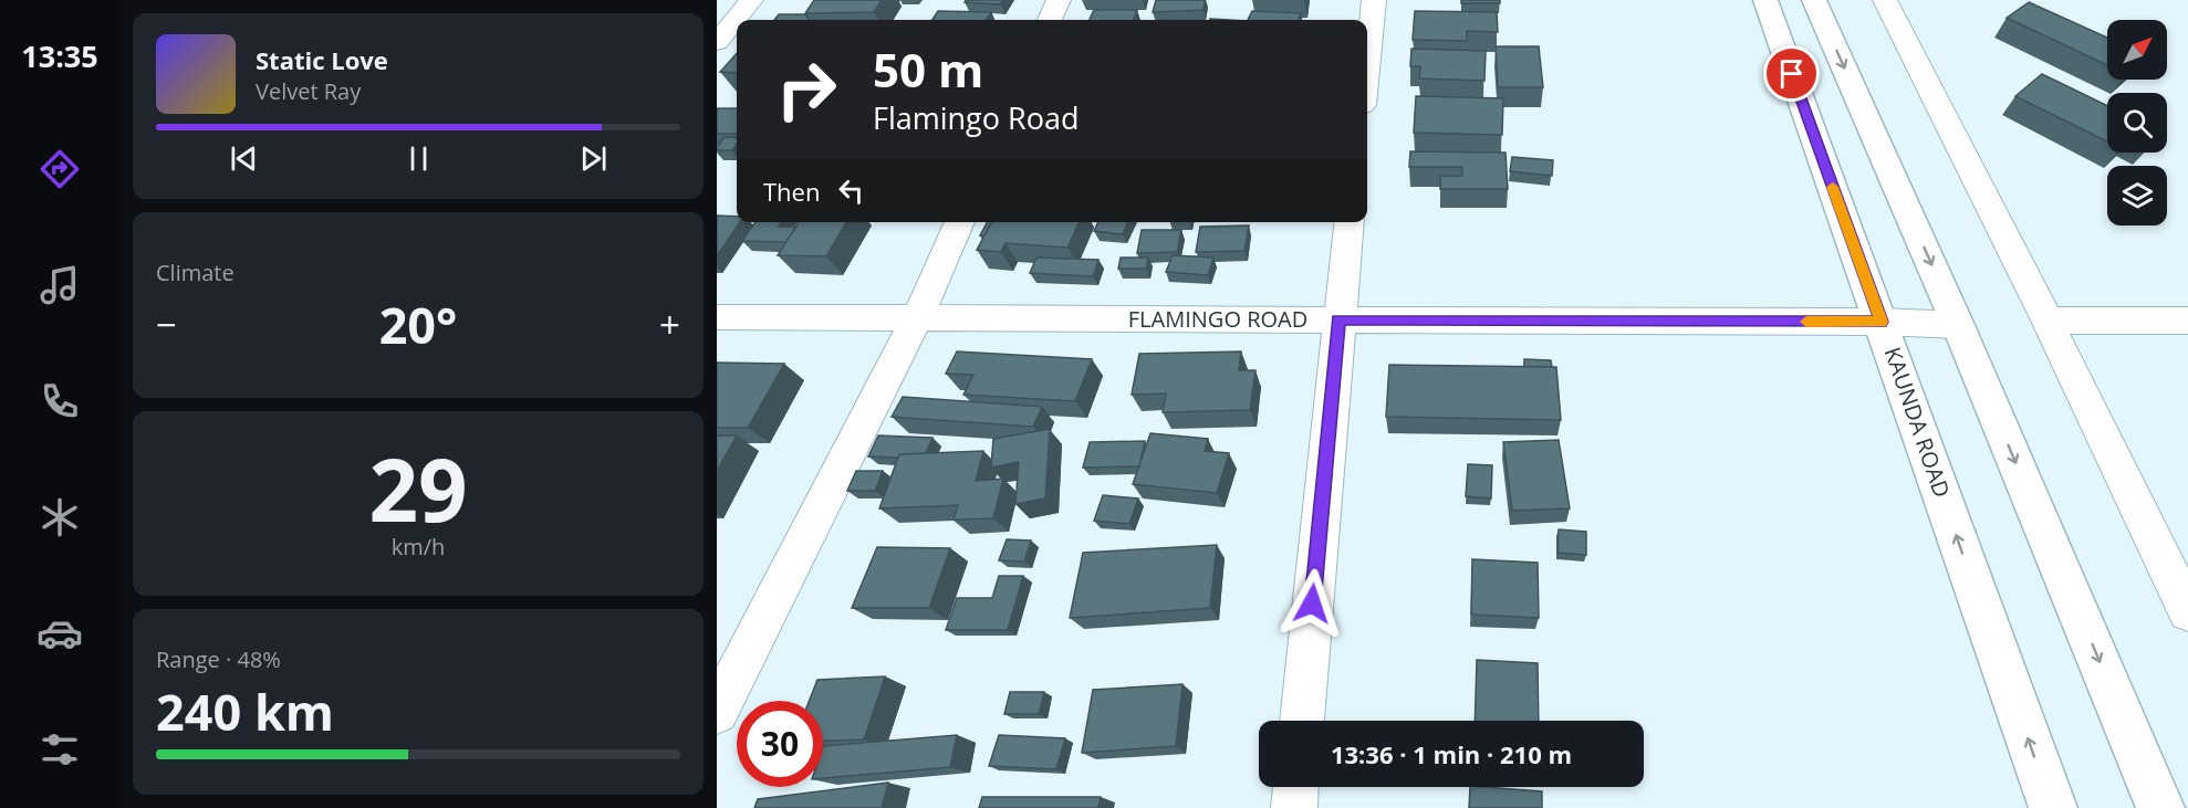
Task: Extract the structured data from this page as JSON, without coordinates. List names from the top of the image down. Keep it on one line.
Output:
{"streets":{"main road":["KAUNDA ROAD"],"street":["FLAMINGO ROAD"]},"crossings":[["FLAMINGO ROAD","KAUNDA ROAD"]],"north":"top right","page":{"tabs":"13:35","turn":["50 m","Flamingo Road"],"song":["Static Love","Velvet Ray"],"then":"Then","tile":["Climate",["29","km/h"],["Range · 48%","240 km"]],"heat":["−","20°","+"],"limit":"30","trip":"13:36 · 1 min · 210 m"}}
